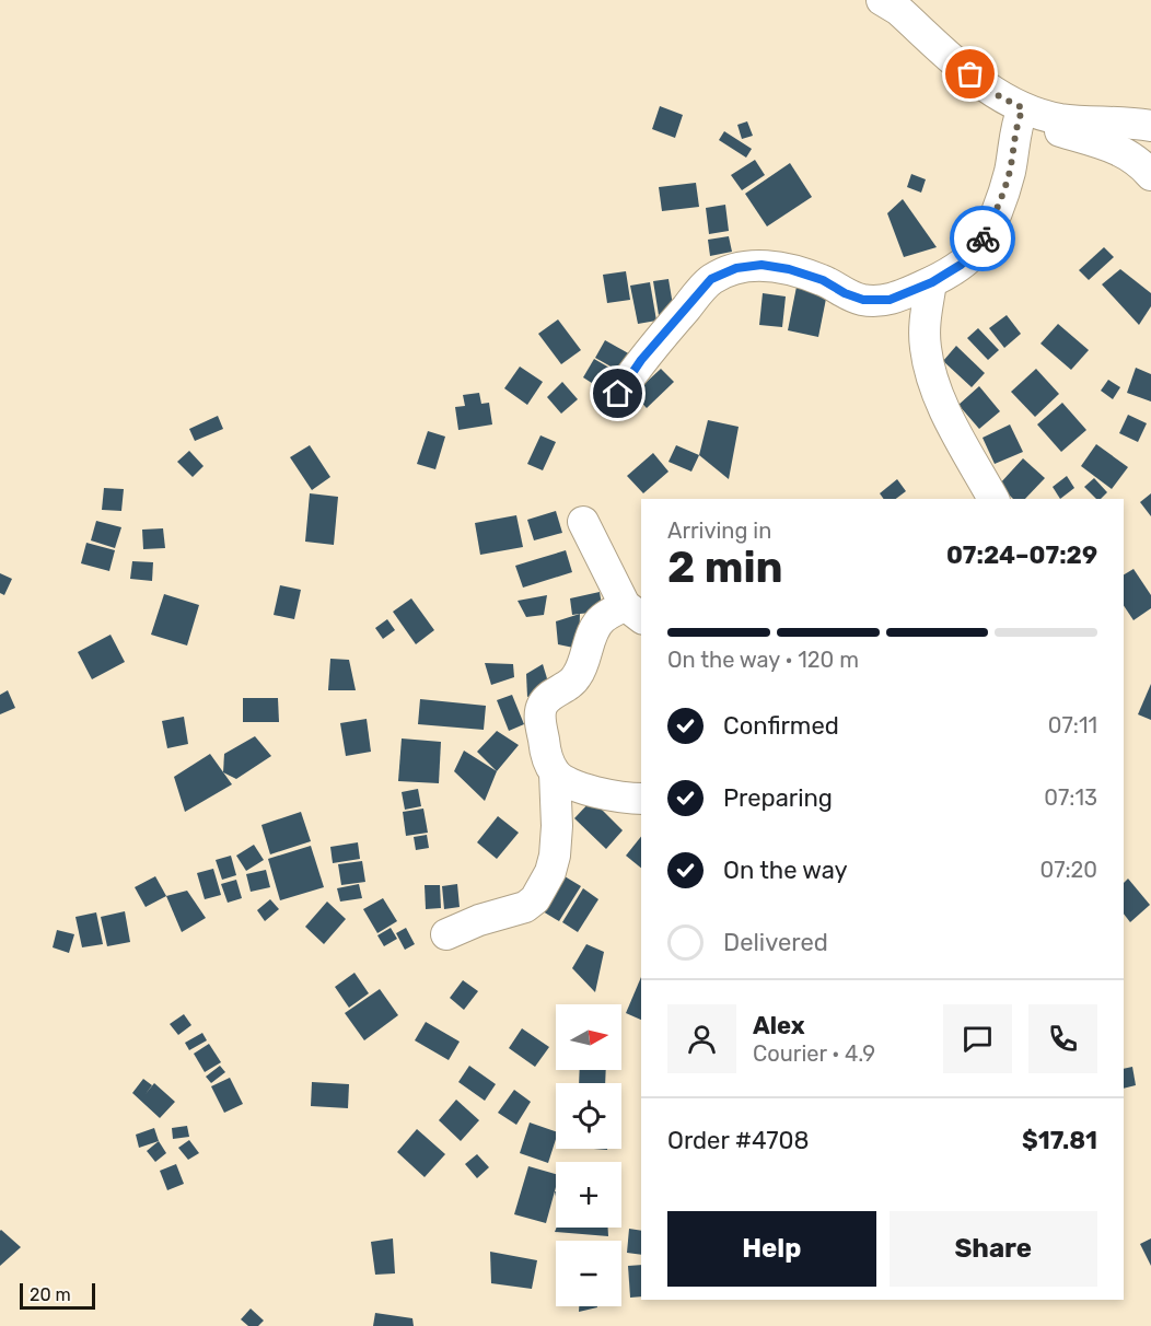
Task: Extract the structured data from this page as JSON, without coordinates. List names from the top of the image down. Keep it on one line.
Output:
{"scale_bar":"20 m","north":"right","page":{"heading":["2 min","Arriving in","07:24–07:29"],"panel":["Alex","Courier · 4.9","Order #4708","$17.81"],"bar":"On the way · 120 m","list":[["Confirmed","07:11"],["Preparing","07:13"],["On the way","07:20"],"Delivered"],"map_buttons":["+","−"],"buttons":["Help","Share"],"scale":"20 m"}}
